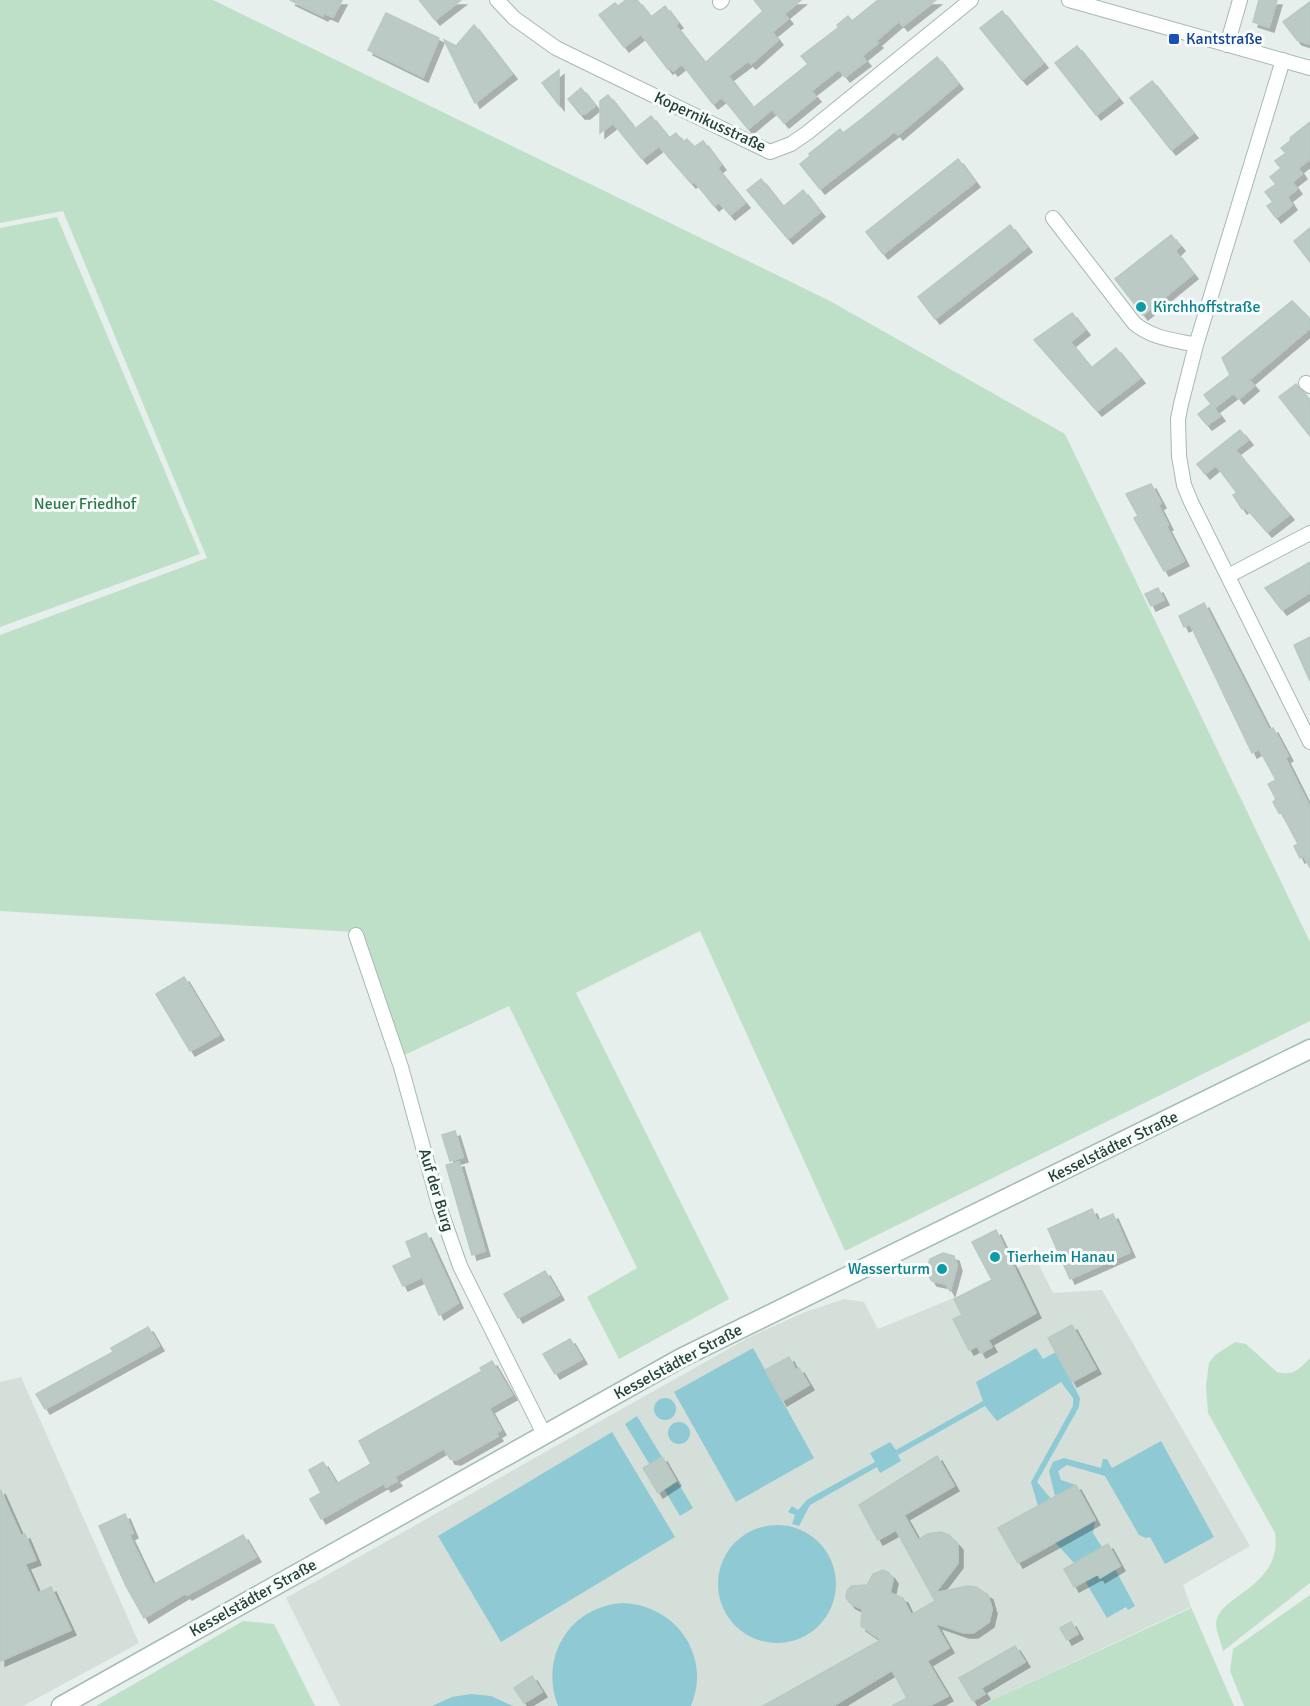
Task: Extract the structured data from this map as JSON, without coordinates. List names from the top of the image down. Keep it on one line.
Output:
{"streets":{"main road":["Kesselstädter Straße"],"street":["Kopernikusstraße","Auf der Burg"]},"crossings":[["Kesselstädter Straße","Auf der Burg"]],"parks":["Neuer Friedhof"],"places":{"transit":["Kantstraße"],"other":["Kirchhoffstraße","Tierheim Hanau","Wasserturm"]}}
